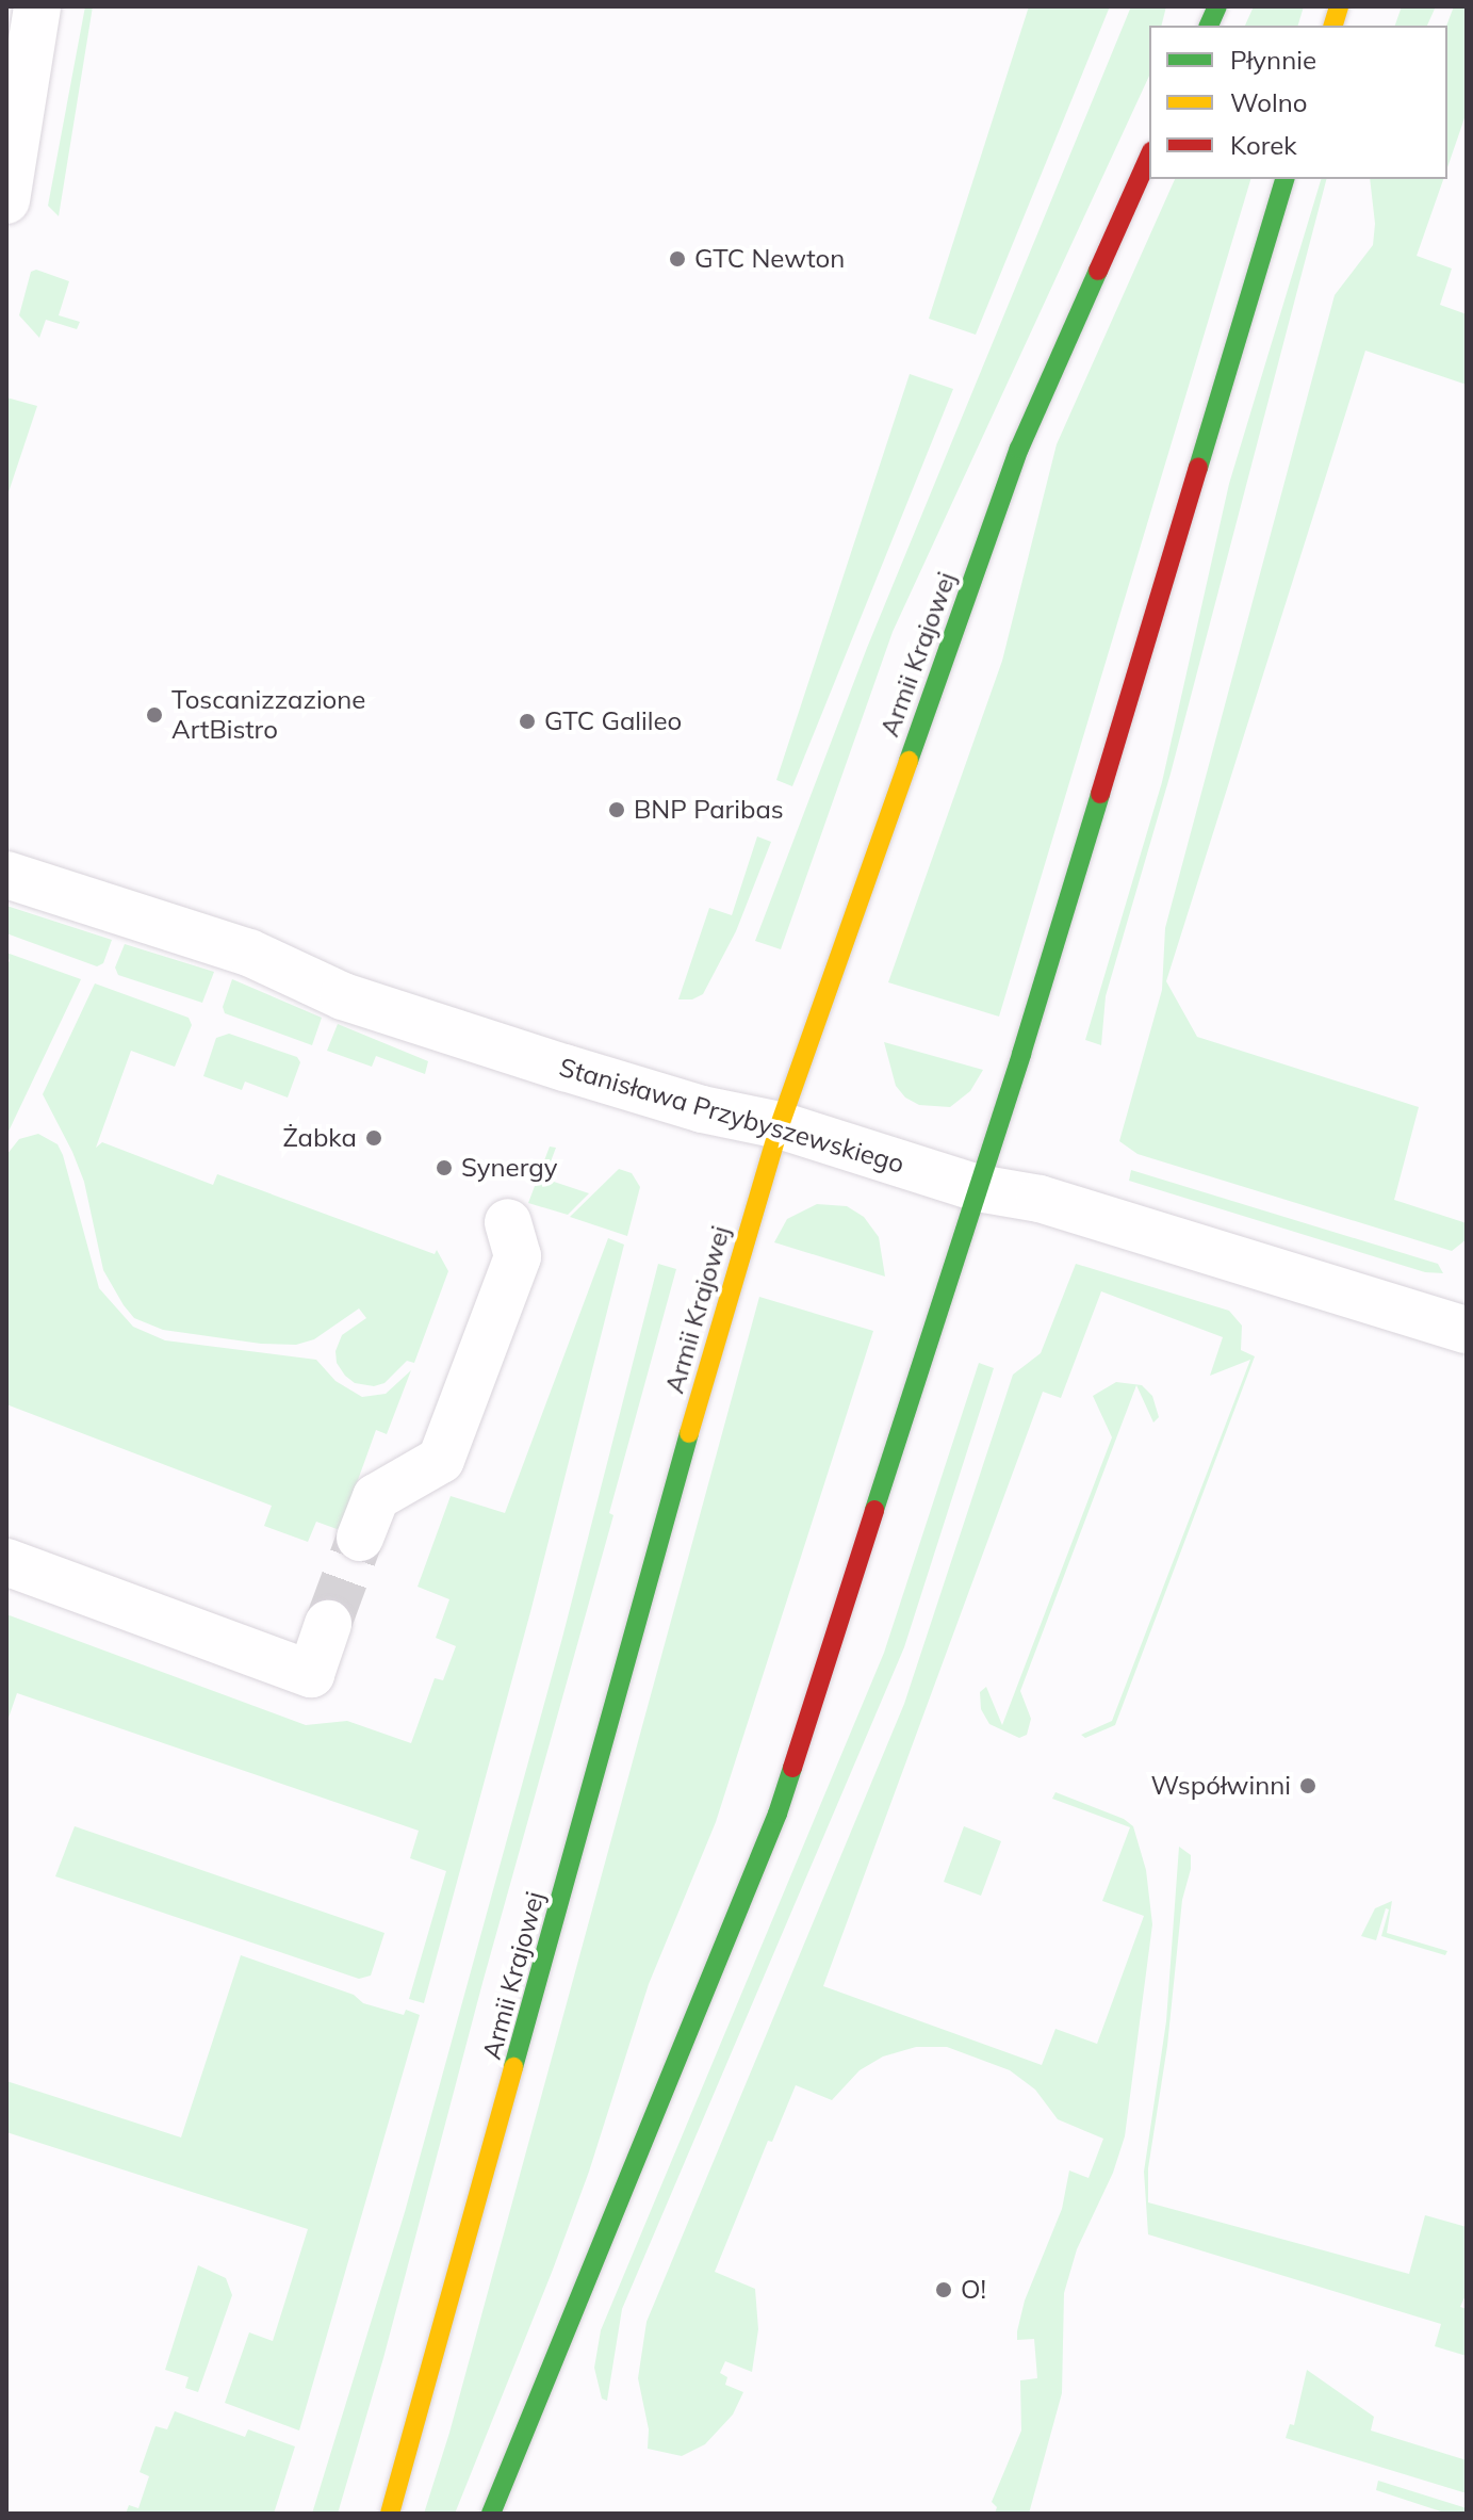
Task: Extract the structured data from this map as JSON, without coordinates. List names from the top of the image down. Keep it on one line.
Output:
{"streets":{"main road":["Armii Krajowej"],"street":["Stanisława Przybyszewskiego"]},"crossings":[["Armii Krajowej","Stanisława Przybyszewskiego"]],"places":["GTC Newton","Toscanizzazione ArtBistro","GTC Galileo","BNP Paribas","Żabka","Synergy","Współwinni","O!"],"legend":["Płynnie","Wolno","Korek"]}
